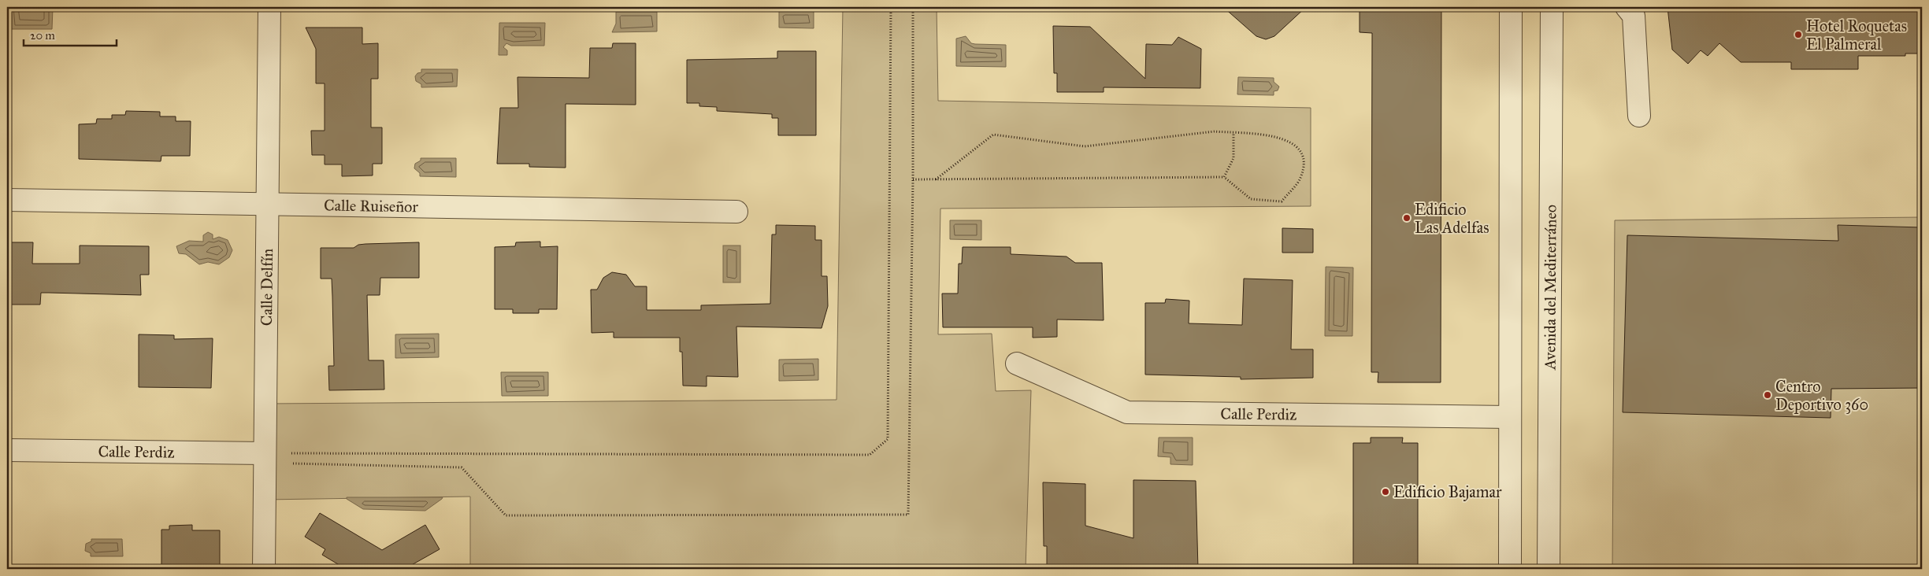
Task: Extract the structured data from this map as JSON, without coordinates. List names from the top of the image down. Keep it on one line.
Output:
{"streets":{"street":["Calle Ruiseñor","Calle Delfín","Avenida del Mediterráneo","Calle Perdiz"]},"crossings":[["Calle Ruiseñor","Calle Delfín"],["Calle Delfín","Calle Perdiz"]],"places":["Hotel Roquetas El Palmeral","Edificio Las Adelfas","Centro Deportivo 360","Edificio Bajamar"],"scale_bar":"20 m"}
